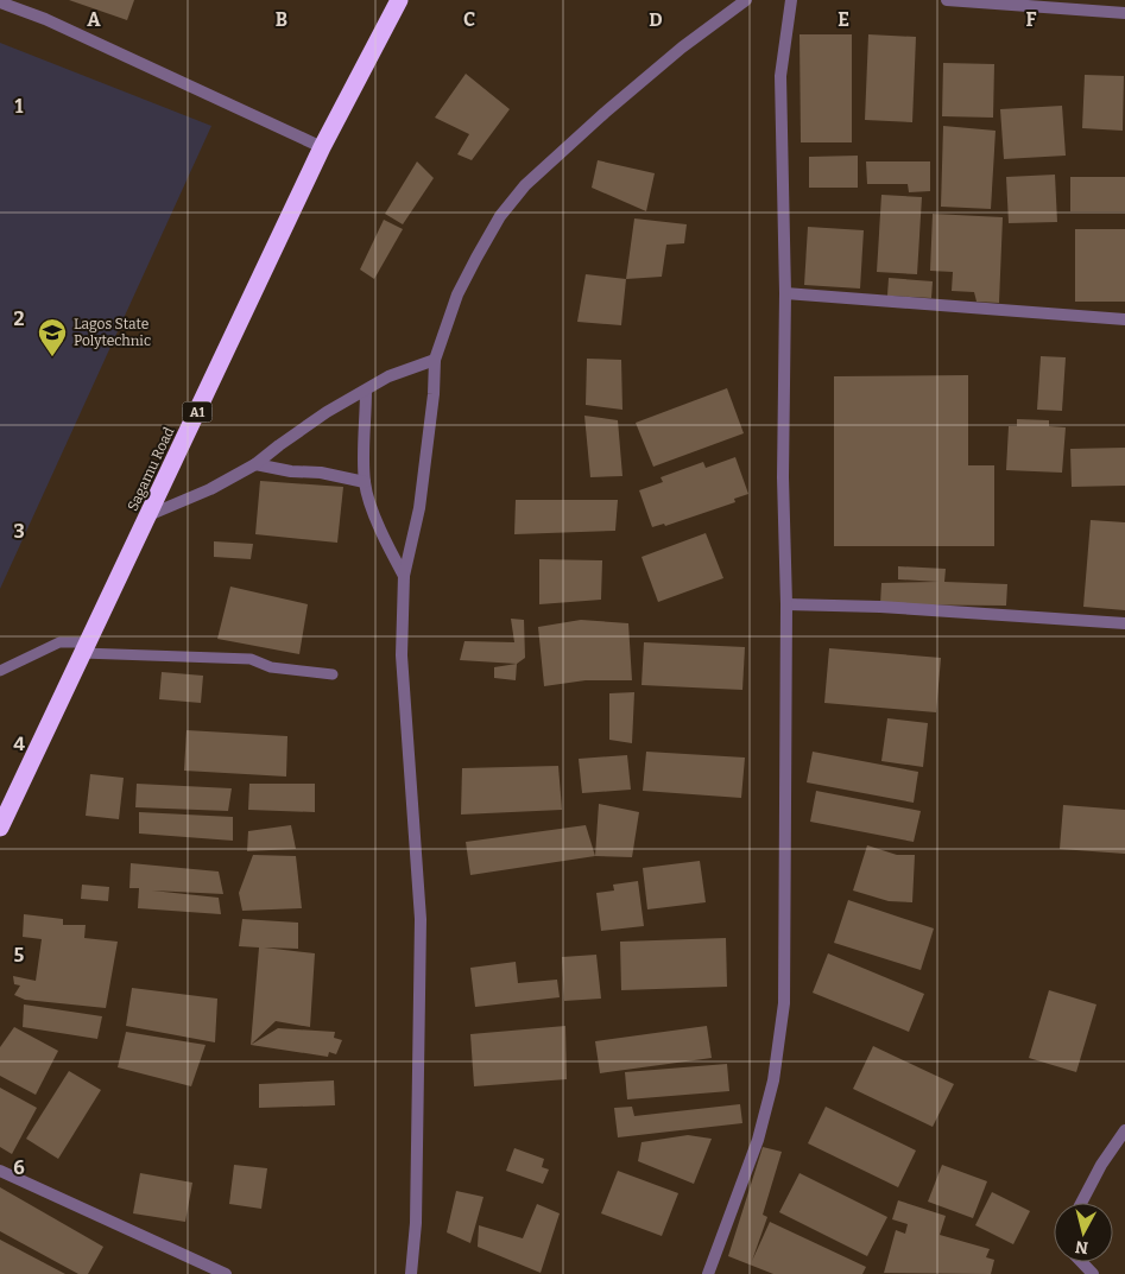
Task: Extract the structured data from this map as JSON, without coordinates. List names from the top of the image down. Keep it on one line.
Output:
{"streets":{"highway":["A1","Sagamu Road"]},"places":{"school or university":["Lagos State Polytechnic"]},"north":"bottom","grid":{"columns":["A","B","C","D","E","F"],"rows":["1","2","3","4","5","6"]}}
